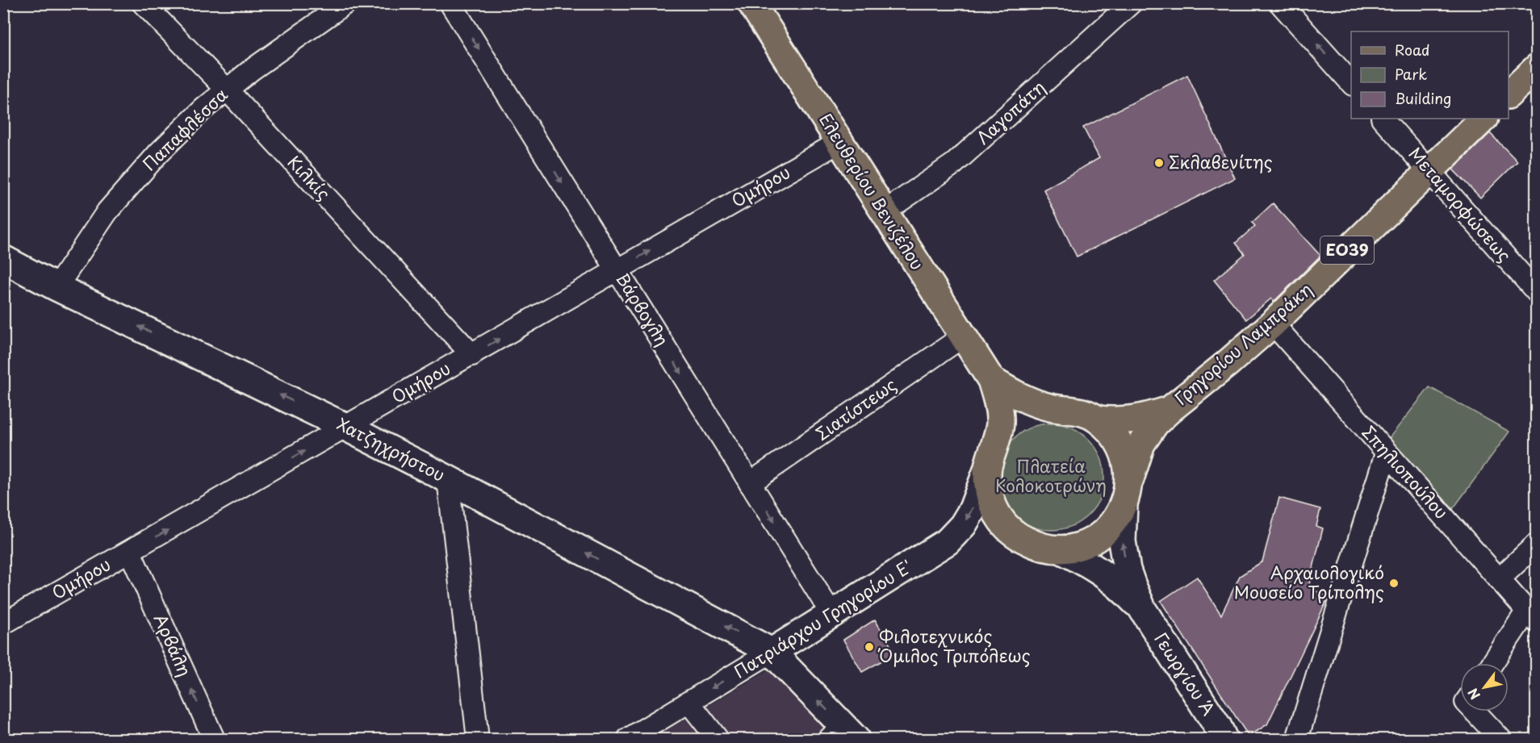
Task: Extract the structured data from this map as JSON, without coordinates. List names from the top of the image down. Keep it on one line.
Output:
{"streets":{"main road":["Ελευθερίου Βενιζέλου","ΕΟ39","Γρηγορίου Λαμπράκη"],"street":["Λαγοπάτη","Παπαφλέσσα","Κιλκίς","Ομήρου","Μεταμορφώσεως","Βάρβογλη","Σιατίστεως","Χατζηχρήστου","Σπηλιοπούλου","Πατριάρχου Γρηγορίου Ε'","Αρβάλη","Γεωργίου Α΄"]},"crossings":[["Λαγοπάτη","Ελευθερίου Βενιζέλου"],["Παπαφλέσσα","Κιλκίς"],["Παπαφλέσσα","Χατζηχρήστου"],["Κιλκίς","Ομήρου"],["Ομήρου","Ελευθερίου Βενιζέλου"],["Ομήρου","Βάρβογλη"],["Ομήρου","Χατζηχρήστου"],["Ομήρου","Αρβάλη"],["Ελευθερίου Βενιζέλου","Σιατίστεως"],["Μεταμορφώσεως","Γρηγορίου Λαμπράκη"],["Βάρβογλη","Σιατίστεως"],["Βάρβογλη","Πατριάρχου Γρηγορίου Ε'"],["Γρηγορίου Λαμπράκη","Σπηλιοπούλου"],["Γρηγορίου Λαμπράκη","Πατριάρχου Γρηγορίου Ε'"],["Γρηγορίου Λαμπράκη","Γεωργίου Α΄"],["Χατζηχρήστου","Πατριάρχου Γρηγορίου Ε'"],["Πατριάρχου Γρηγορίου Ε'","Γεωργίου Α΄"]],"one_way":["Ομήρου","Βάρβογλη","Χατζηχρήστου","Πατριάρχου Γρηγορίου Ε'","Αρβάλη"],"parks":["Πλατεία Κολοκοτρώνη"],"places":["Σκλαβενίτης","Αρχαιολογικό Μουσείο Τρίπολης","Φιλοτεχνικός Όμιλος Τριπόλεως"],"legend":["Road","Park","Building"],"north":"bottom left"}
